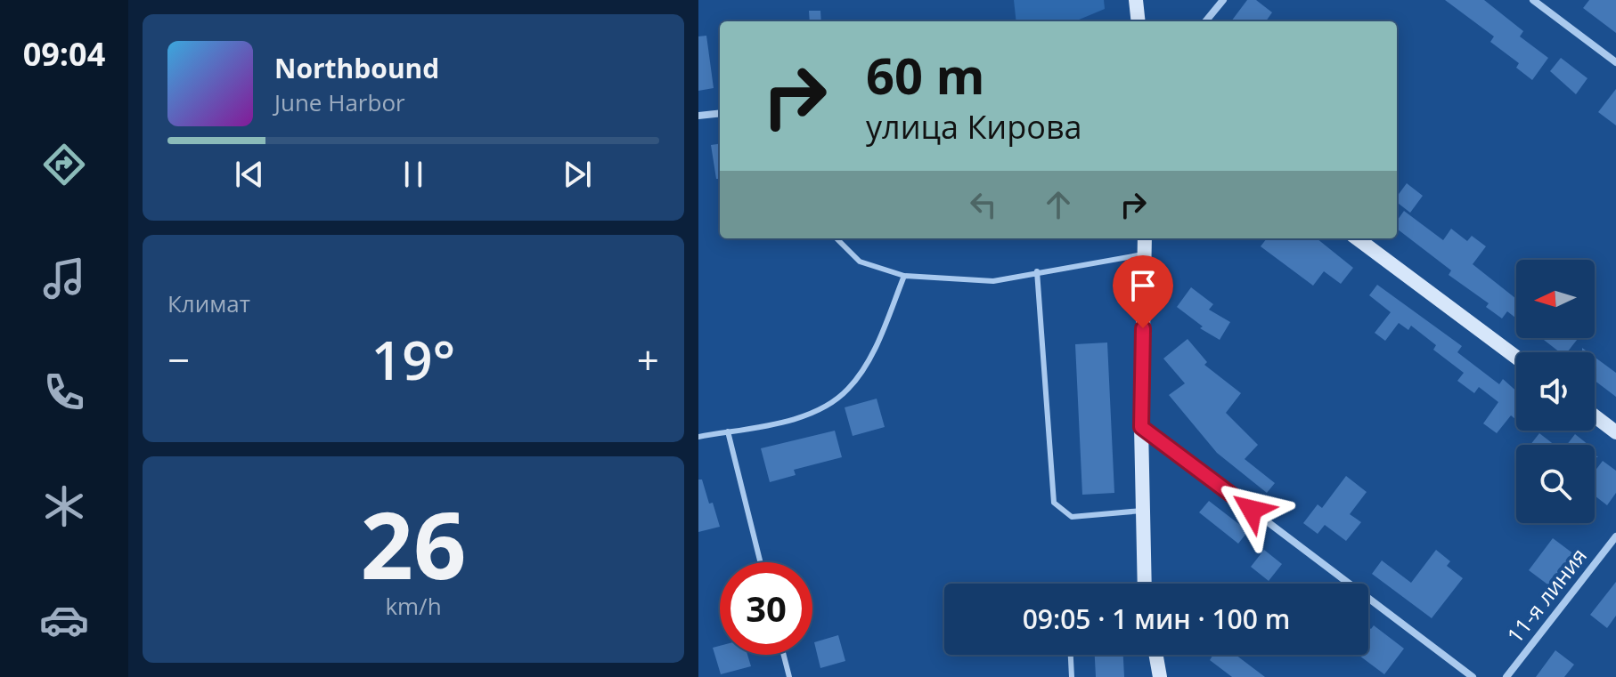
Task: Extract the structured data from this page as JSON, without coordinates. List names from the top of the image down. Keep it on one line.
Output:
{"streets":{"street":["11-я линия"]},"north":"left","page":{"tabs":"09:04","turn":["60 m","улица Кирова"],"song":["Northbound","June Harbor"],"tile":["Климат",["26","km/h"]],"heat":["−","19°","+"],"limit":"30","trip":"09:05 · 1 мин · 100 m"}}
